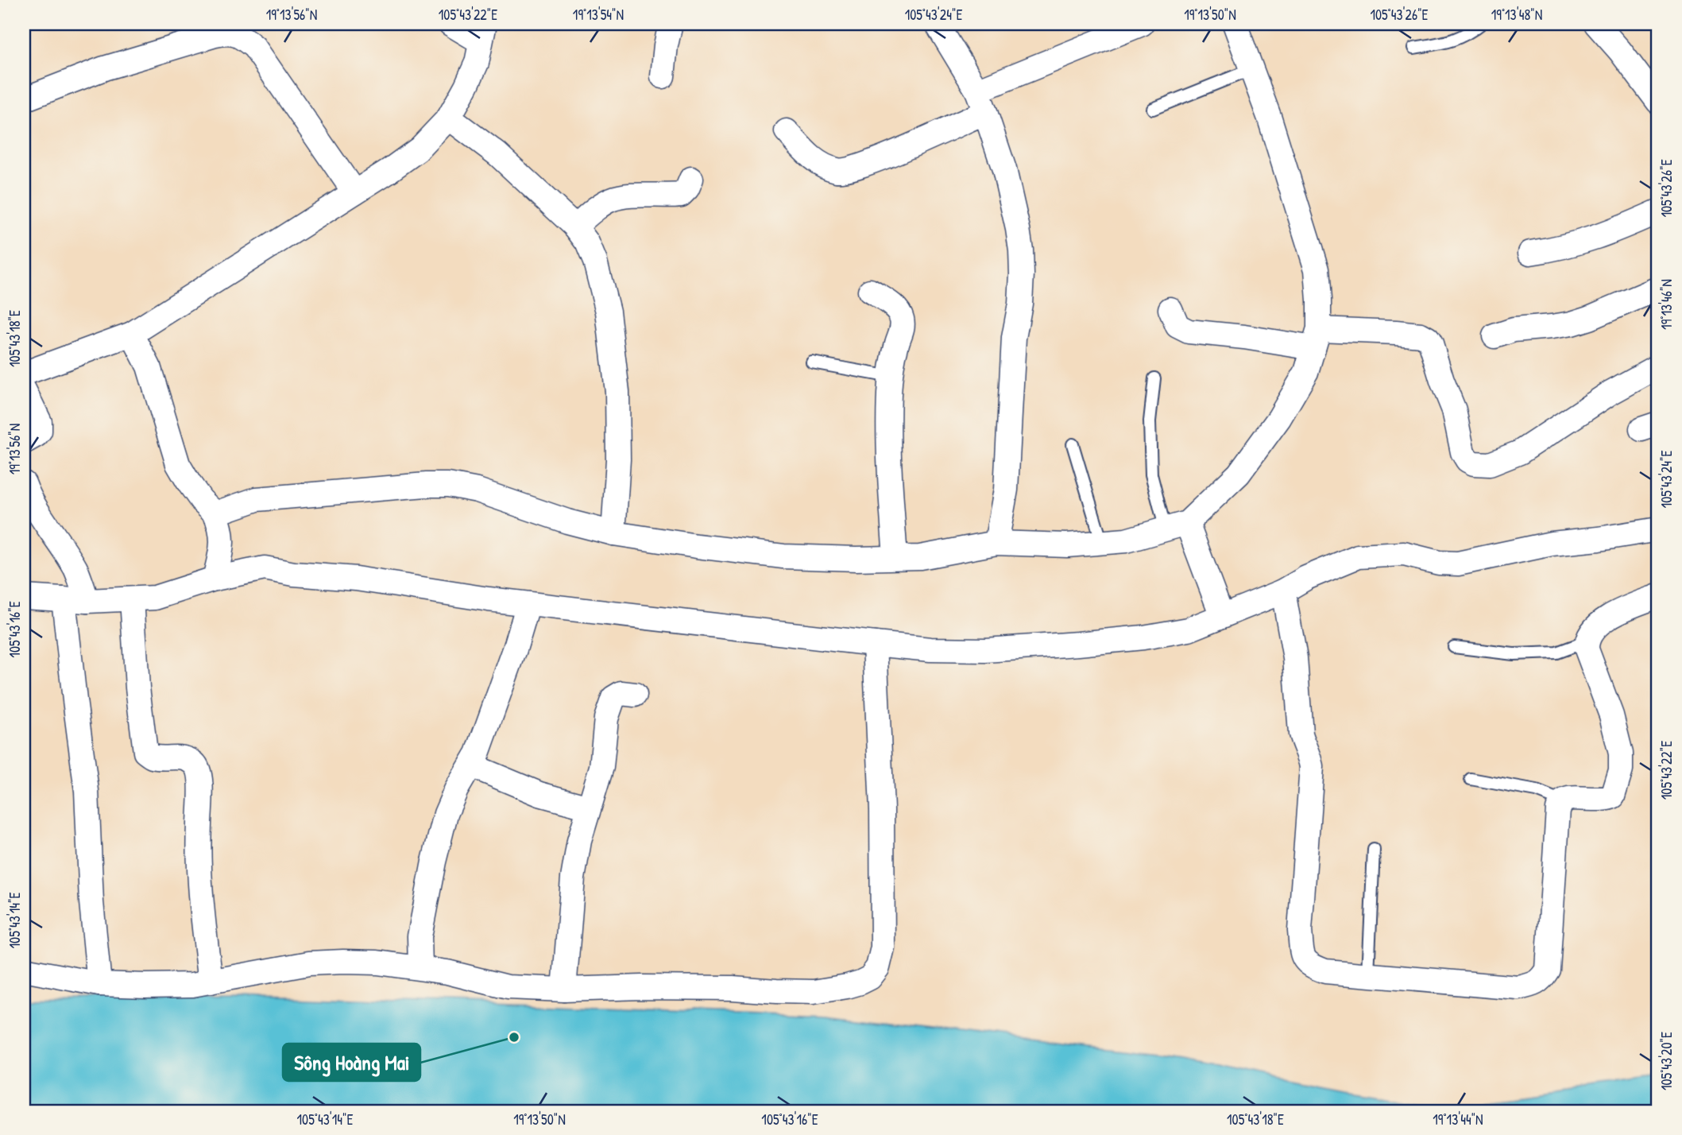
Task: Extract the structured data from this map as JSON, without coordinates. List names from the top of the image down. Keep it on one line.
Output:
{"places":["Sông Hoàng Mai"],"coordinates":["19°13'56\"N","105°43'22\"E","19°13'54\"N","105°43'24\"E","19°13'50\"N","105°43'26\"E","19°13'48\"N","19°13'46\"N","105°43'18\"E","105°43'16\"E","105°43'14\"E","105°43'20\"E","19°13'44\"N"]}
